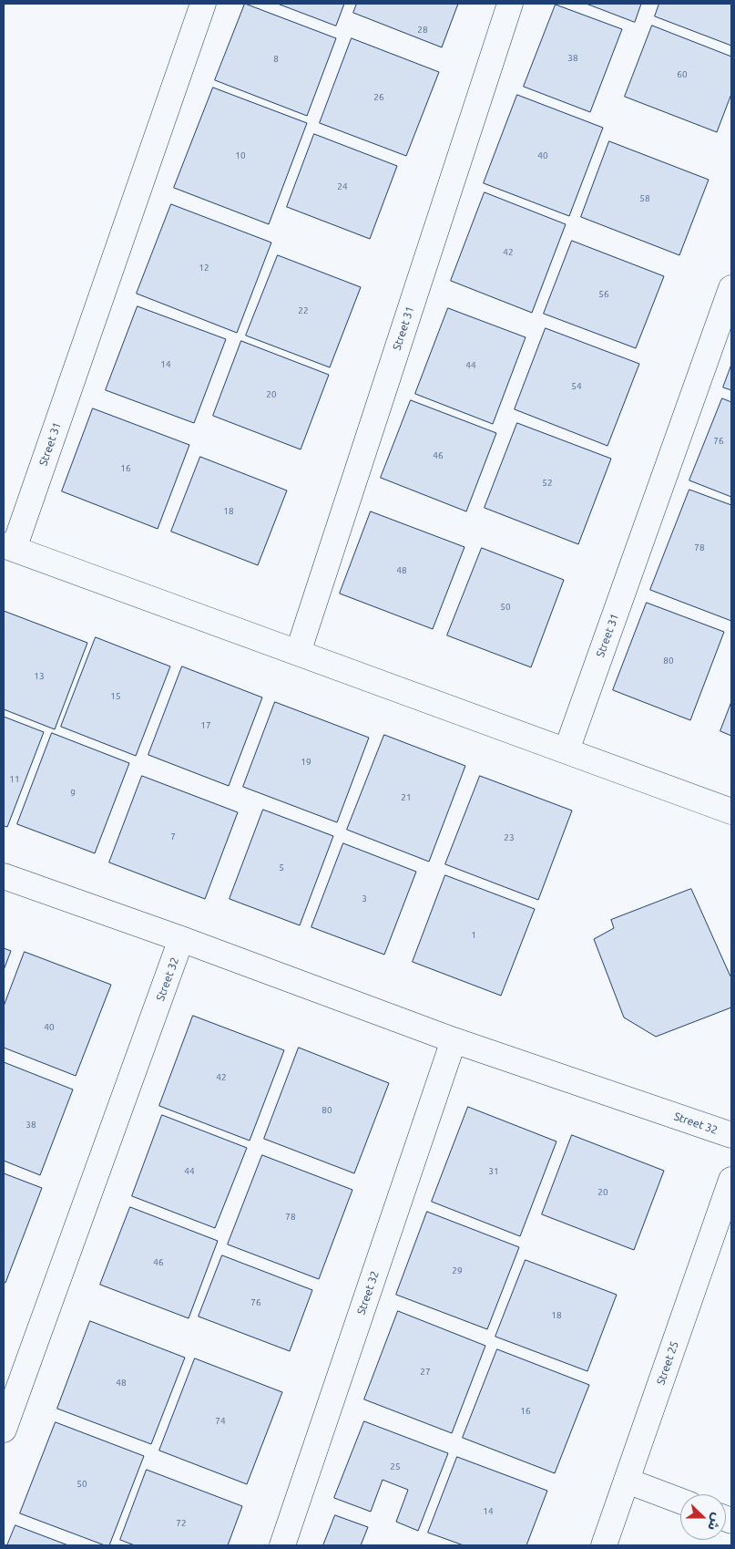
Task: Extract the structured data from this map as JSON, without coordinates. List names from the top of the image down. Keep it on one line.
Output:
{"streets":{"street":["Street 31","Street 32","Street 25"]},"house_numbers":["28","38","8","60","26","10","40","24","58","42","12","56","22","14","44","54","20","76","46","16","52","18","78","48","50","80","13","15","17","19","11","9","21","7","23","5","3","1","40","42","80","38","44","31","20","78","46","29","76","18","27","48","16","74","25","50","14","72"],"north":"right"}
